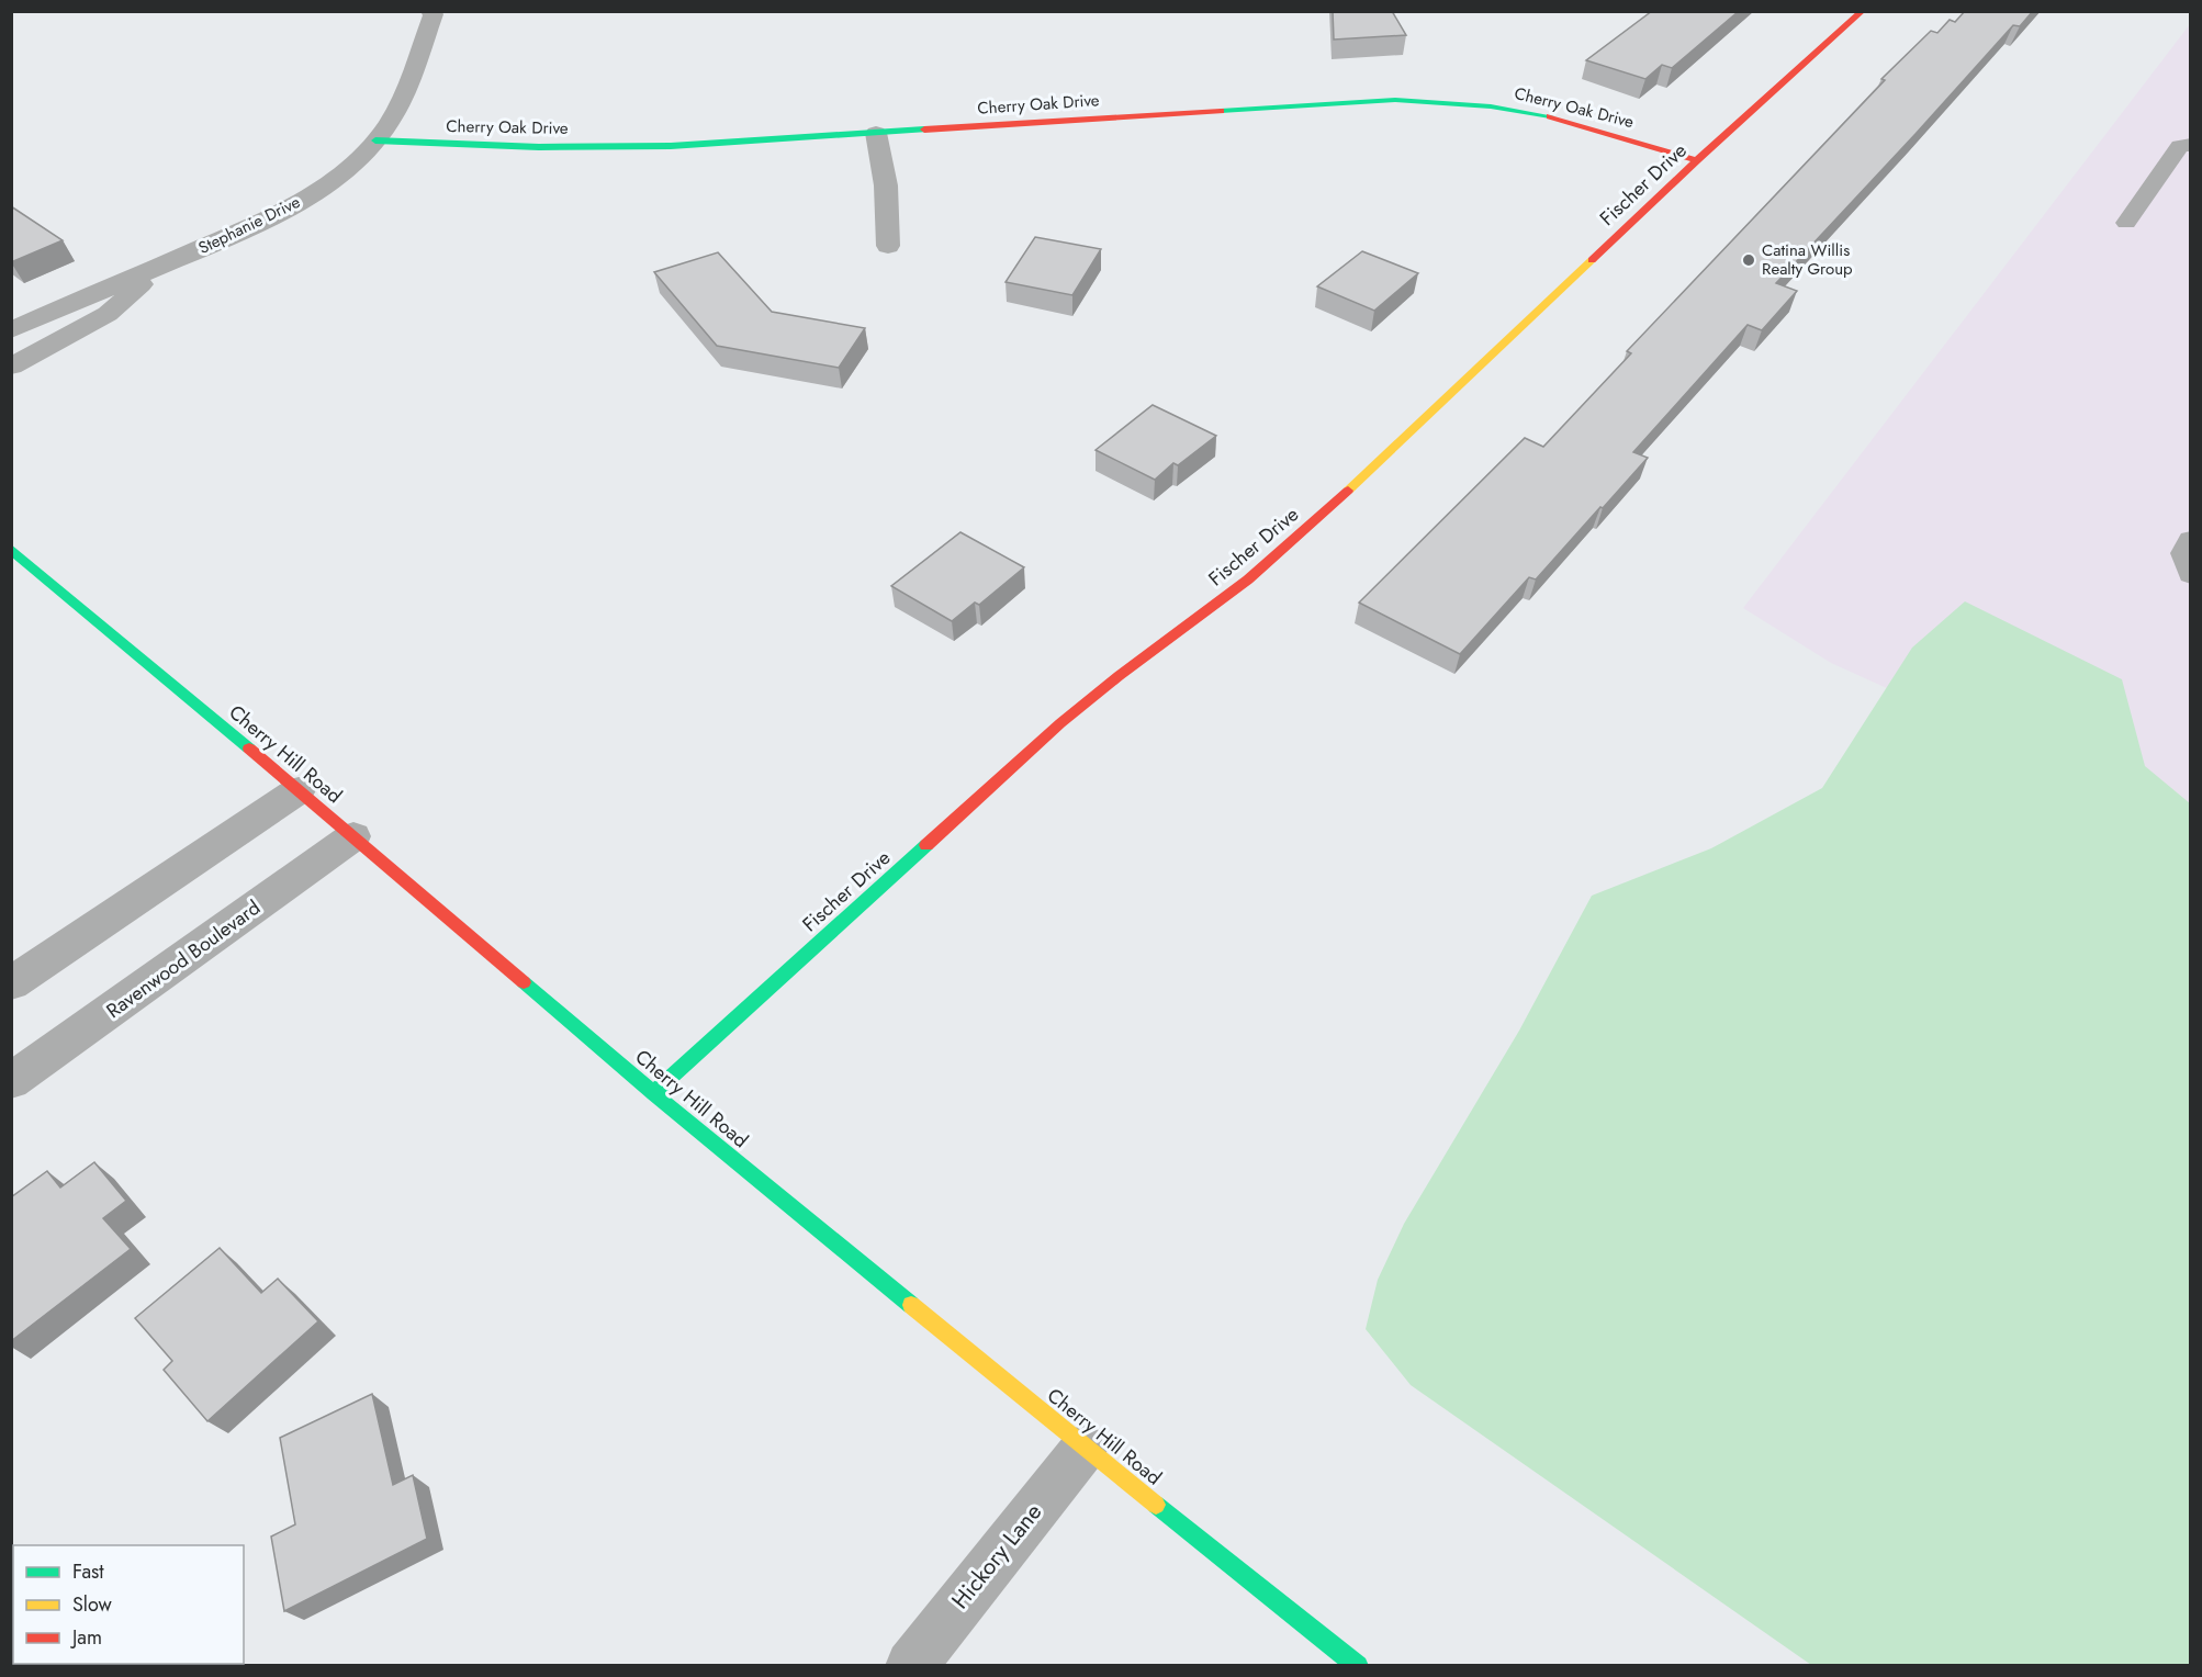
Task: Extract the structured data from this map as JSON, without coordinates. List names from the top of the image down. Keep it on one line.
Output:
{"streets":{"street":["Cherry Oak Drive","Fischer Drive","Stephanie Drive","Cherry Hill Road","Ravenwood Boulevard","Hickory Lane"]},"crossings":[["Cherry Oak Drive","Fischer Drive"],["Cherry Oak Drive","Stephanie Drive"],["Fischer Drive","Cherry Hill Road"],["Cherry Hill Road","Ravenwood Boulevard"],["Cherry Hill Road","Hickory Lane"]],"places":["Catina Willis Realty Group"],"legend":["Fast","Slow","Jam"]}
